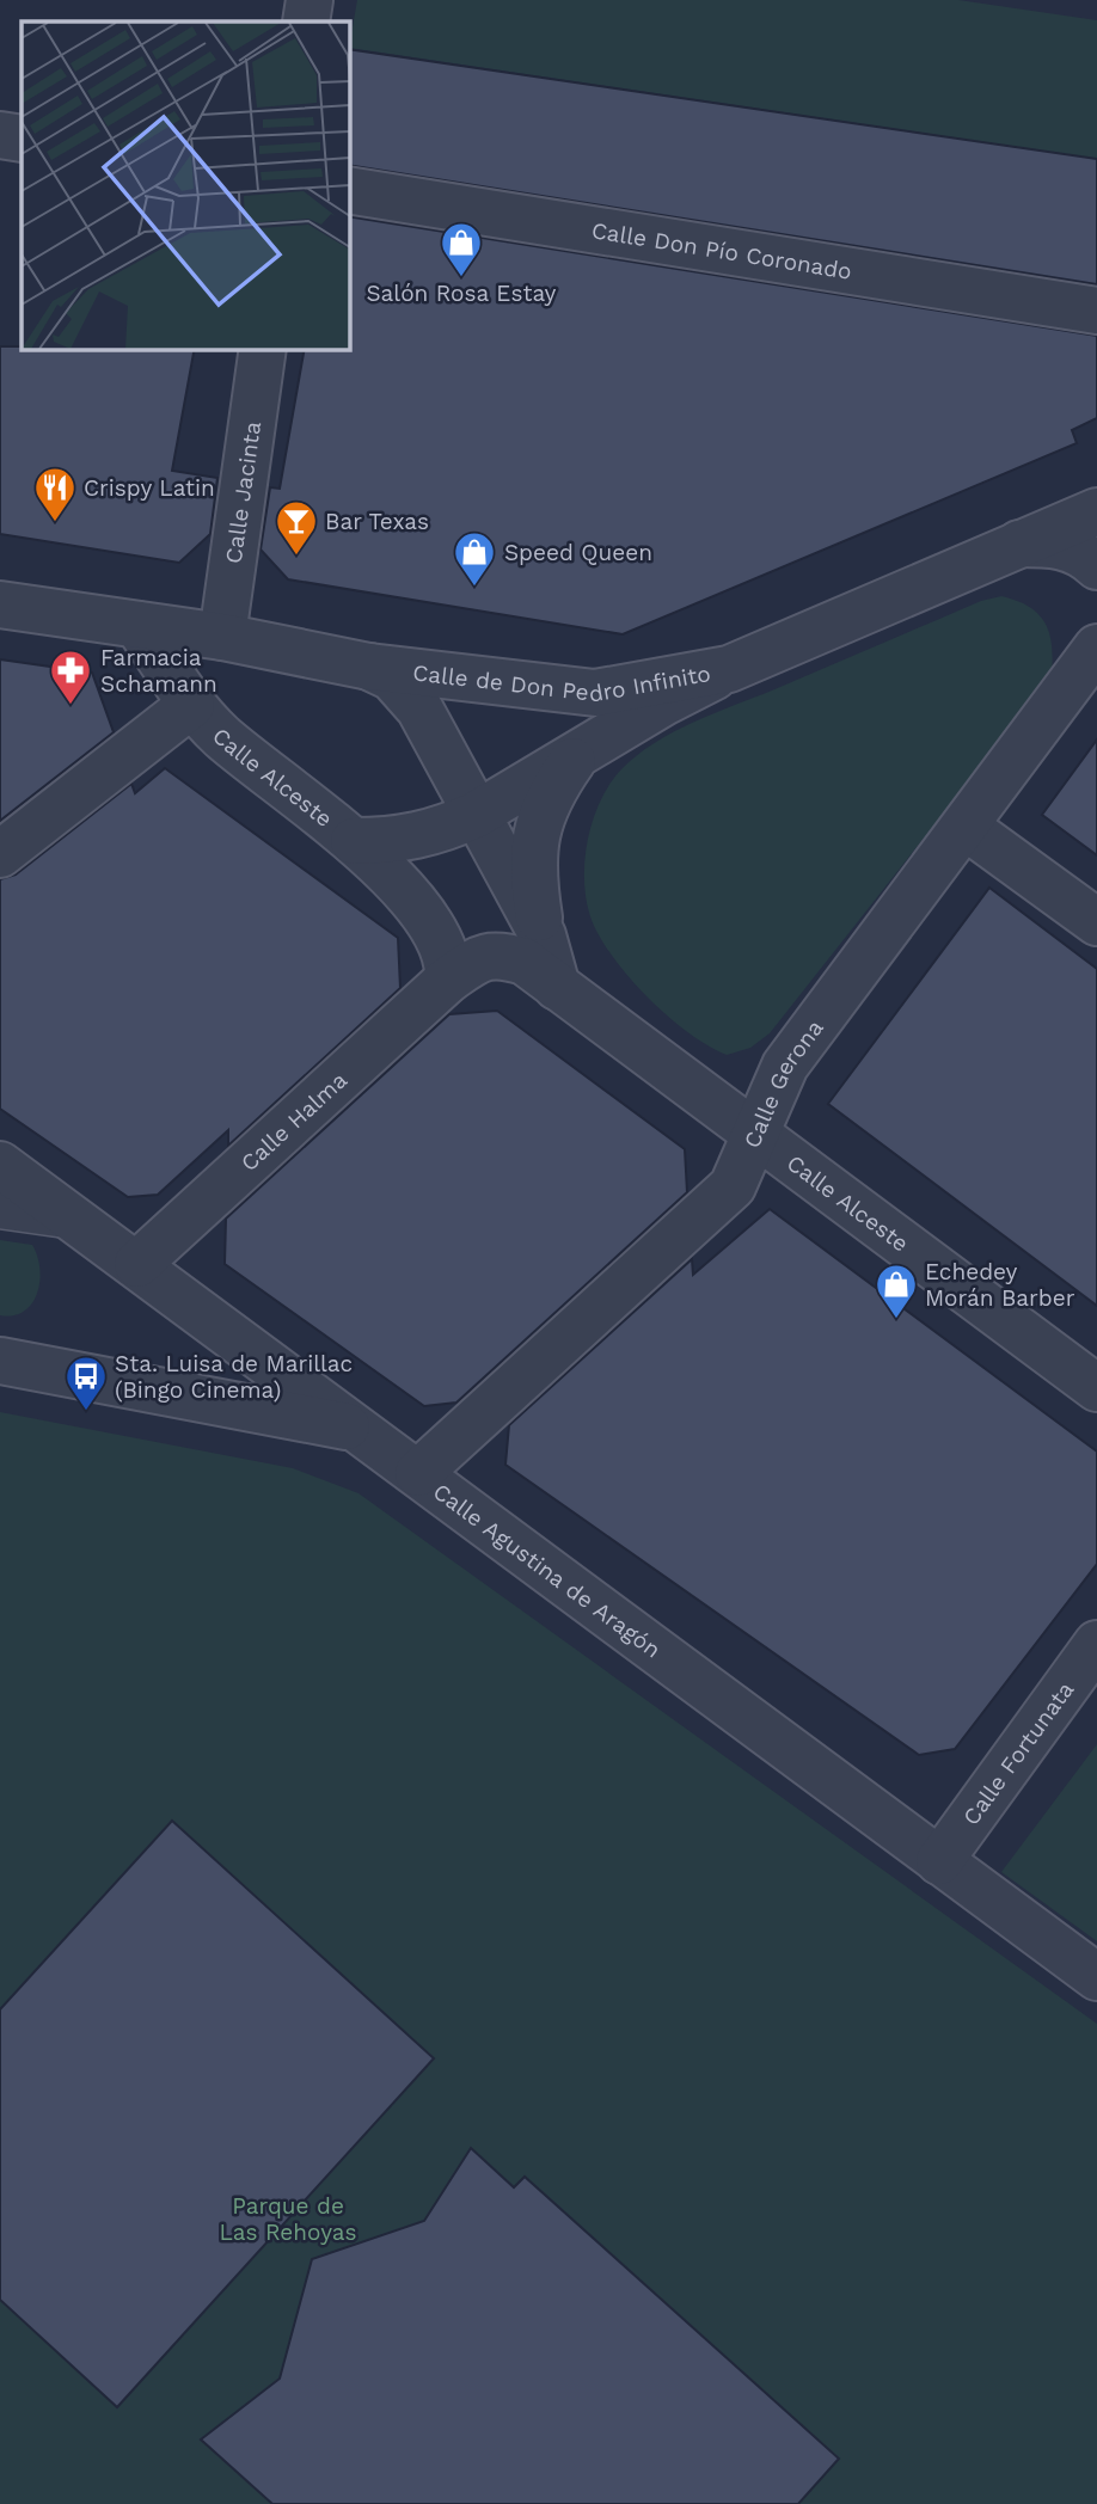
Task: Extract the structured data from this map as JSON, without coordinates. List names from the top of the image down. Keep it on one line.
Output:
{"streets":{"street":["Calle Don Pío Coronado","Calle Jacinta","Calle de Don Pedro Infinito","Calle Alceste","Calle Gerona","Calle Halma","Calle Agustina de Aragón","Calle Fortunata"]},"crossings":[["Calle Jacinta","Calle de Don Pedro Infinito"],["Calle de Don Pedro Infinito","Calle Alceste"],["Calle Alceste","Calle Gerona"],["Calle Alceste","Calle Halma"],["Calle Gerona","Calle Agustina de Aragón"],["Calle Halma","Calle Agustina de Aragón"],["Calle Agustina de Aragón","Calle Fortunata"]],"parks":["Parque de Las Rehoyas"],"places":{"shop":["Salón Rosa Estay","Speed Queen","Echedey Morán Barber"],"restaurant":["Crispy Latin"],"bar":["Bar Texas"],"pharmacy":["Farmacia Schamann"],"bus stop":["Sta. Luisa de Marillac (Bingo Cinema)"]}}
